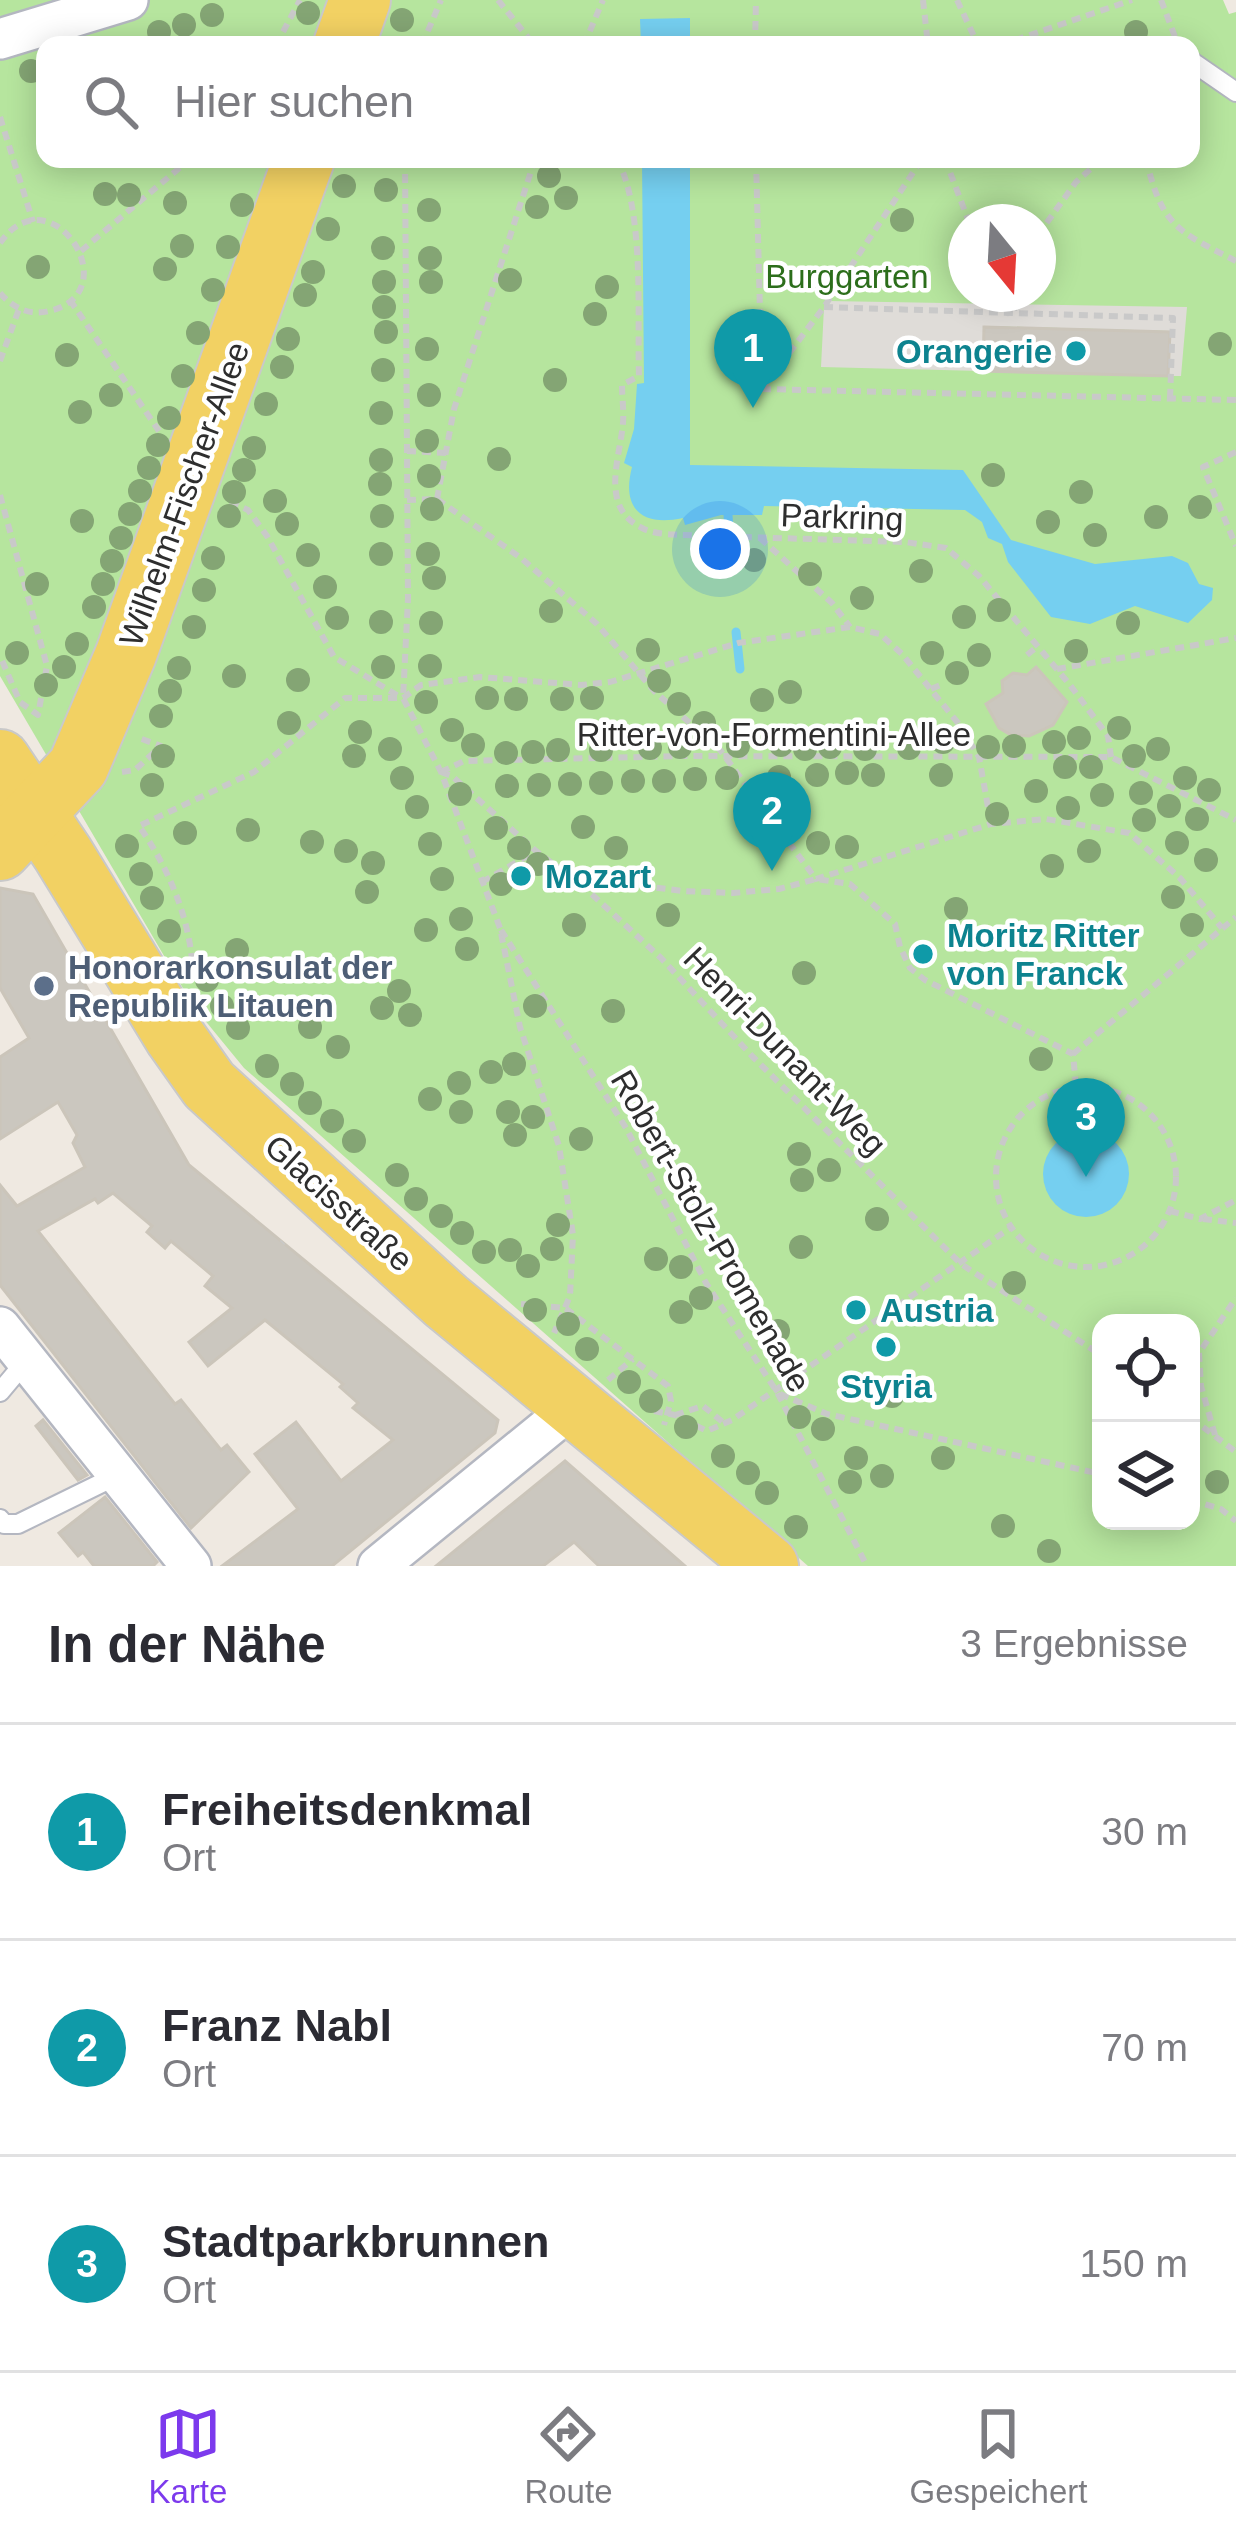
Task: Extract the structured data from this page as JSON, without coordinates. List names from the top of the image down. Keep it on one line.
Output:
{"streets":{"main road":["Wilhelm-Fischer-Allee","Glacisstraße"],"path":["Parkring","Ritter-von-Formentini-Allee","Henri-Dunant-Weg","Robert-Stolz-Promenade"]},"crossings":[["Wilhelm-Fischer-Allee","Glacisstraße"],["Parkring","Ritter-von-Formentini-Allee"],["Ritter-von-Formentini-Allee","Henri-Dunant-Weg"]],"parks":["Burggarten"],"places":["Orangerie","Mozart","Moritz Ritter von Franck","Honorarkonsulat der Republik Litauen","Austria","Styria"],"north":"bottom","page":{"search":"Hier suchen","pins":["1","2","3"],"heading":["In der Nähe","3 Ergebnisse"],"list":[{"mark":"1","name":"Freiheitsdenkmal","note":"Ort","value":"30 m"},{"mark":"2","name":"Franz Nabl","note":"Ort","value":"70 m"},{"mark":"3","name":"Stadtparkbrunnen","note":"Ort","value":"150 m"}],"nav":["Karte","Route","Gespeichert"]}}
